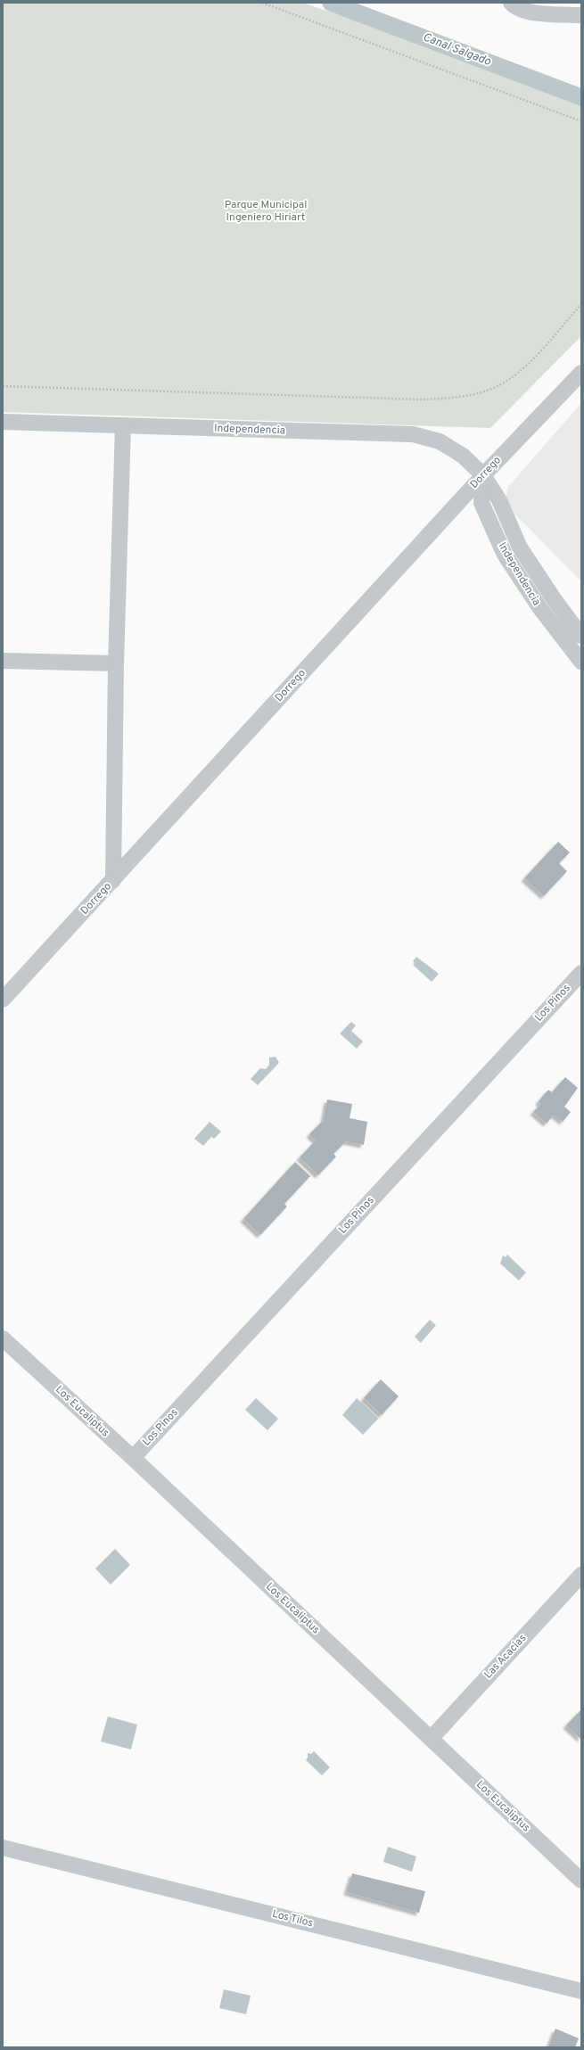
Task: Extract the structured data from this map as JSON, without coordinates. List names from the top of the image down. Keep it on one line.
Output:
{"streets":{"street":["Independencia","Dorrego","Los Pinos","Los Eucaliptus","Las Acacias","Los Tilos"]},"crossings":[["Independencia","Dorrego"],["Los Pinos","Los Eucaliptus"],["Los Eucaliptus","Las Acacias"]],"water":["Canal Salgado"],"parks":["Parque Municipal Ingeniero Hiriart"]}
